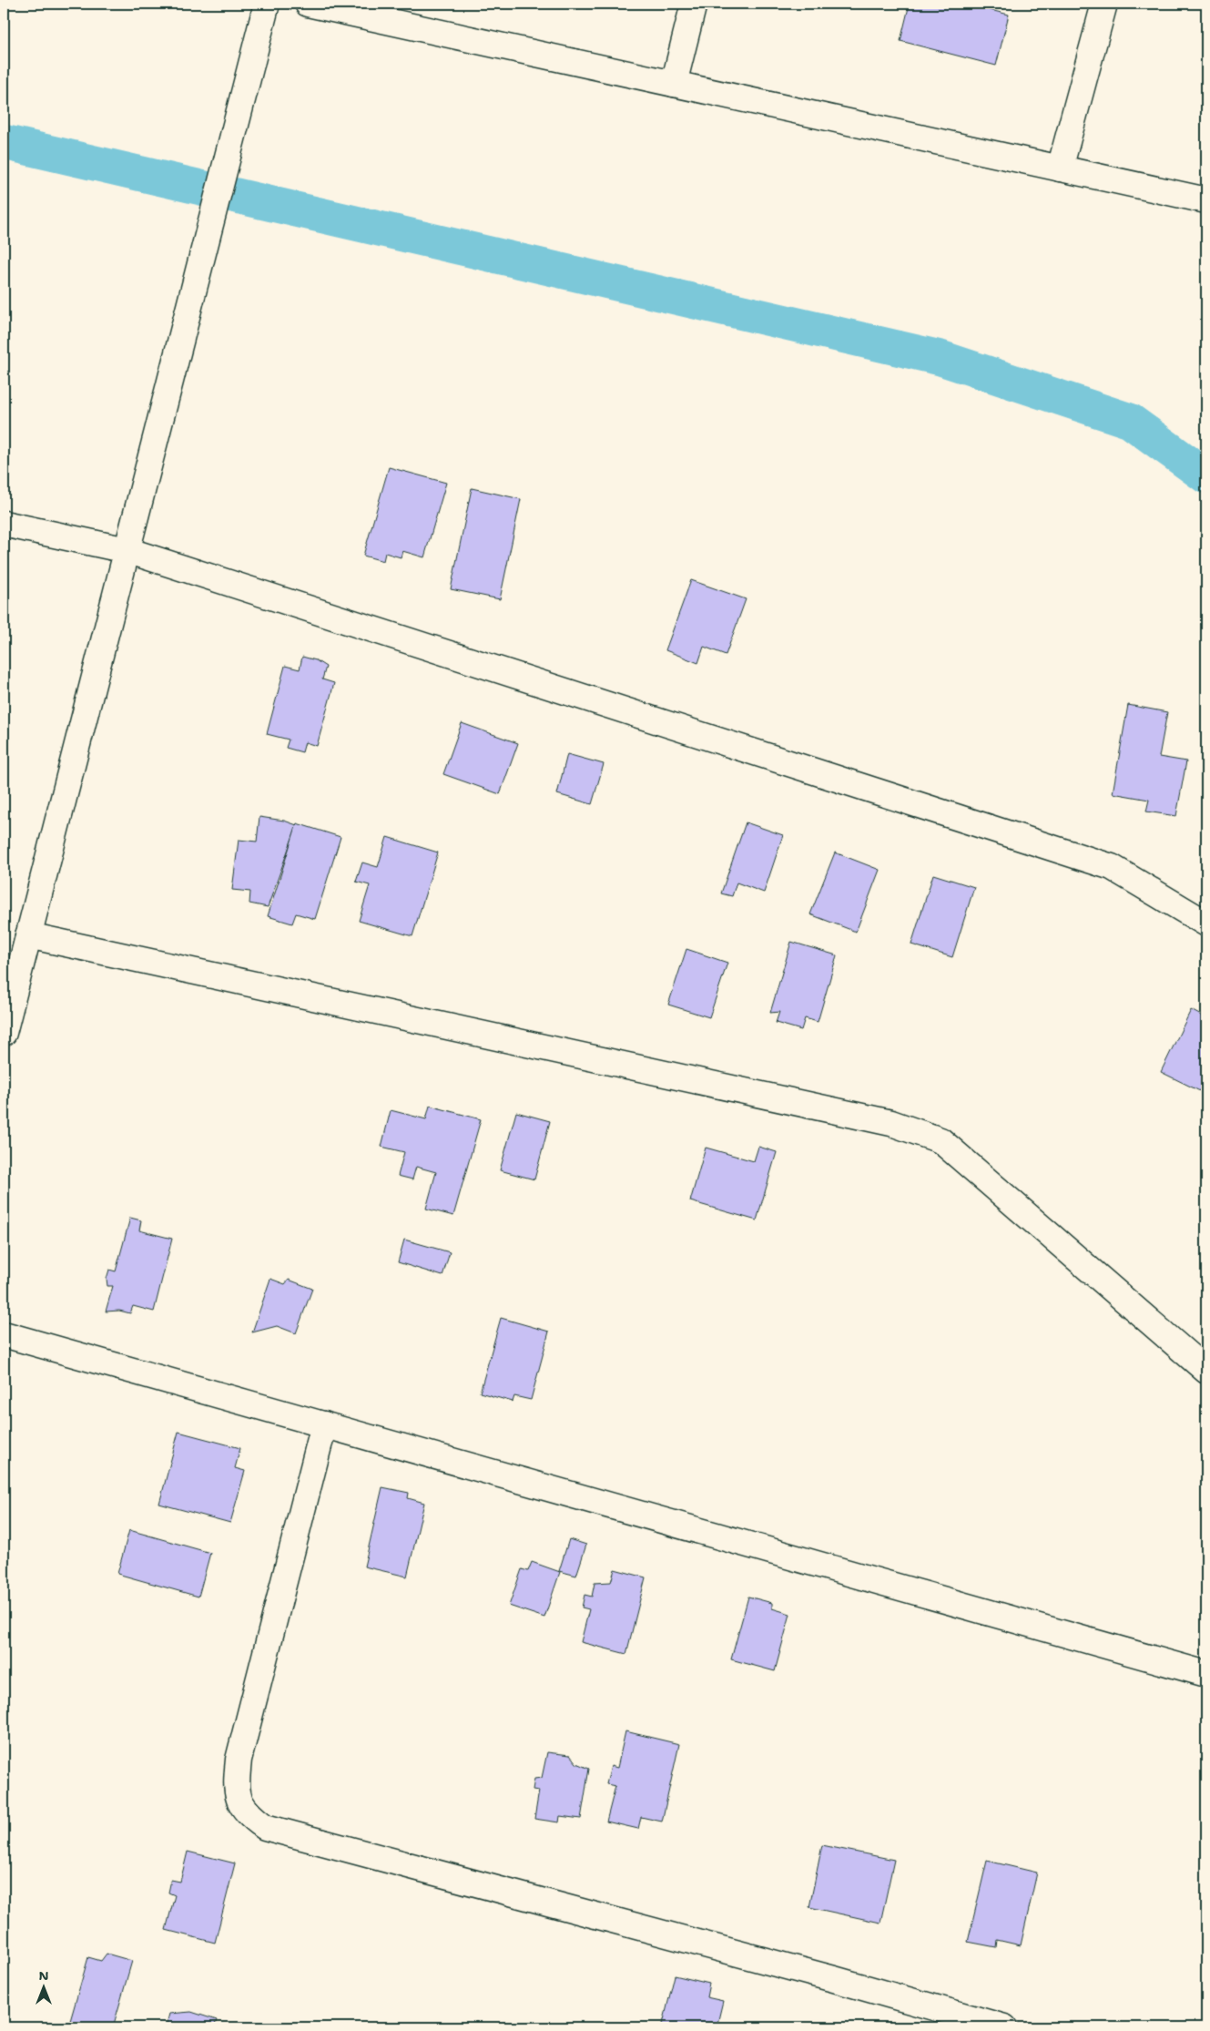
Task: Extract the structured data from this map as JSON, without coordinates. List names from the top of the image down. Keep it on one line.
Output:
{"north":"top"}
